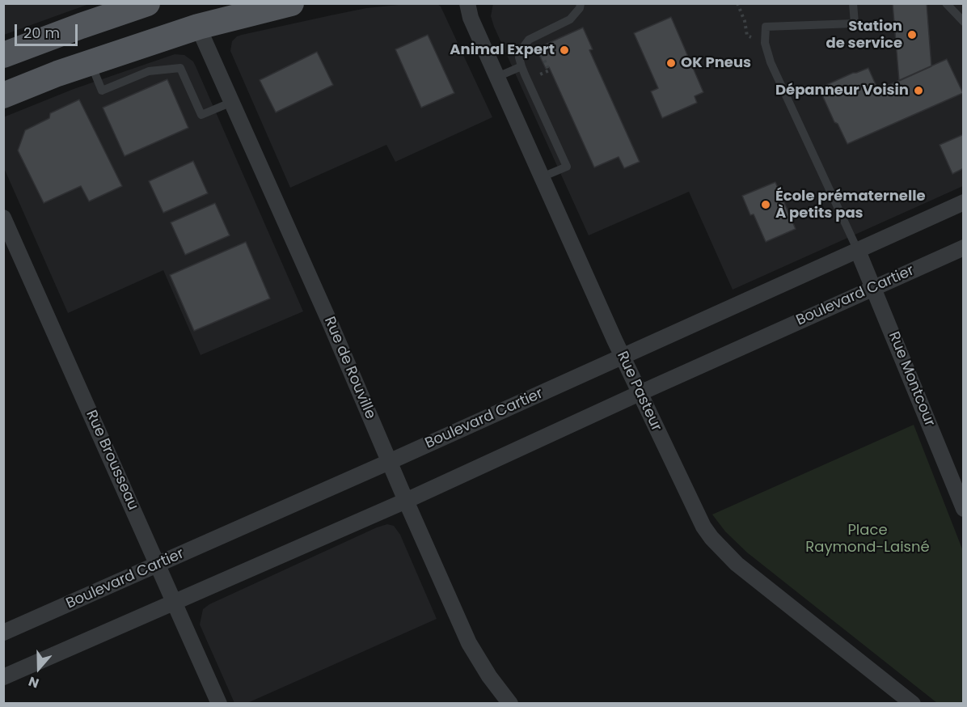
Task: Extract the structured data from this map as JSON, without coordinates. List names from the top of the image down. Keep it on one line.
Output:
{"streets":{"street":["Boulevard Cartier","Rue de Rouville","Rue Montcour","Rue Pasteur","Rue Brousseau"]},"crossings":[["Boulevard Cartier","Rue de Rouville"],["Boulevard Cartier","Rue Montcour"],["Boulevard Cartier","Rue Pasteur"],["Boulevard Cartier","Rue Brousseau"]],"parks":["Place Raymond-Laisné"],"places":["Station de service","Animal Expert","OK Pneus","Dépanneur Voisin","École prématernelle À petits pas"],"scale_bar":"20 m","north":"bottom"}
